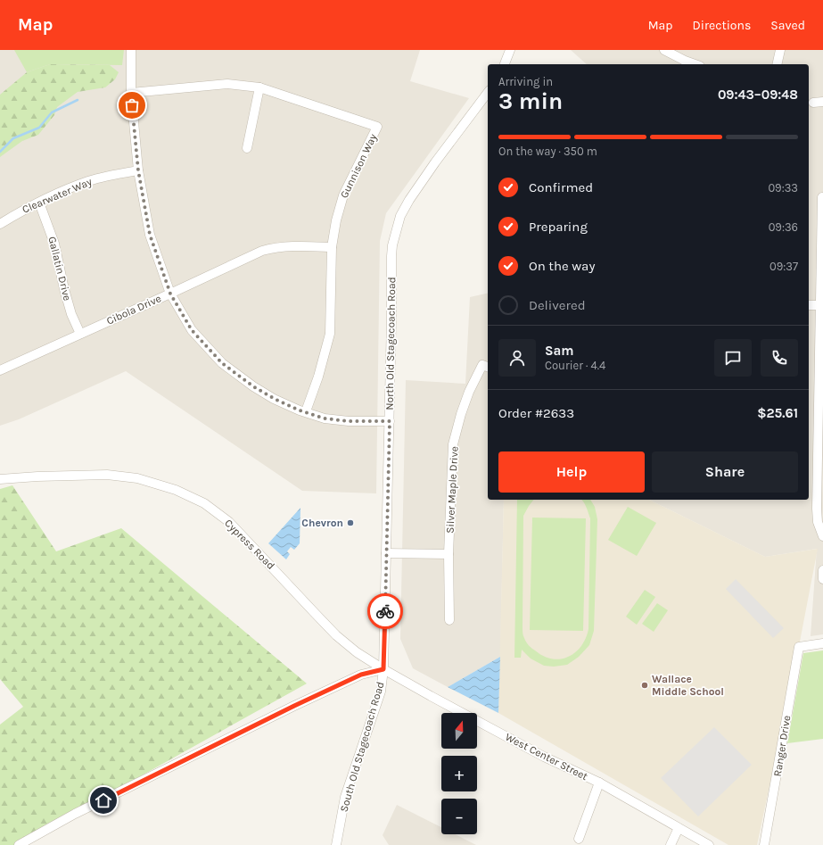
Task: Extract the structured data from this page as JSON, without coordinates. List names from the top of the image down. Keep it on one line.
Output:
{"streets":{"street":["Gunnison Way","Clearwater Way","Gallatin Drive","Cibola Drive","North Old Stagecoach Road","Silver Maple Drive","Cypress Road","Ranger Drive","South Old Stagecoach Road","West Center Street"]},"crossings":[["Gunnison Way","Cibola Drive"],["Clearwater Way","Gallatin Drive"],["Gallatin Drive","Cibola Drive"],["North Old Stagecoach Road","Cypress Road"],["North Old Stagecoach Road","South Old Stagecoach Road"],["North Old Stagecoach Road","West Center Street"],["Cypress Road","South Old Stagecoach Road"],["Cypress Road","West Center Street"],["South Old Stagecoach Road","West Center Street"]],"places":["Chevron","Wallace Middle School"],"north":"top","page":{"header":"Map","nav":["Map","Directions","Saved"],"heading":["3 min","Arriving in","09:43–09:48"],"panel":["Sam","Courier · 4.4","Order #2633","$25.61"],"bar":"On the way · 350 m","list":[["Confirmed","09:33"],["Preparing","09:36"],["On the way","09:37"],"Delivered"],"buttons":["Help","Share"],"map_buttons":["+","−"]}}
